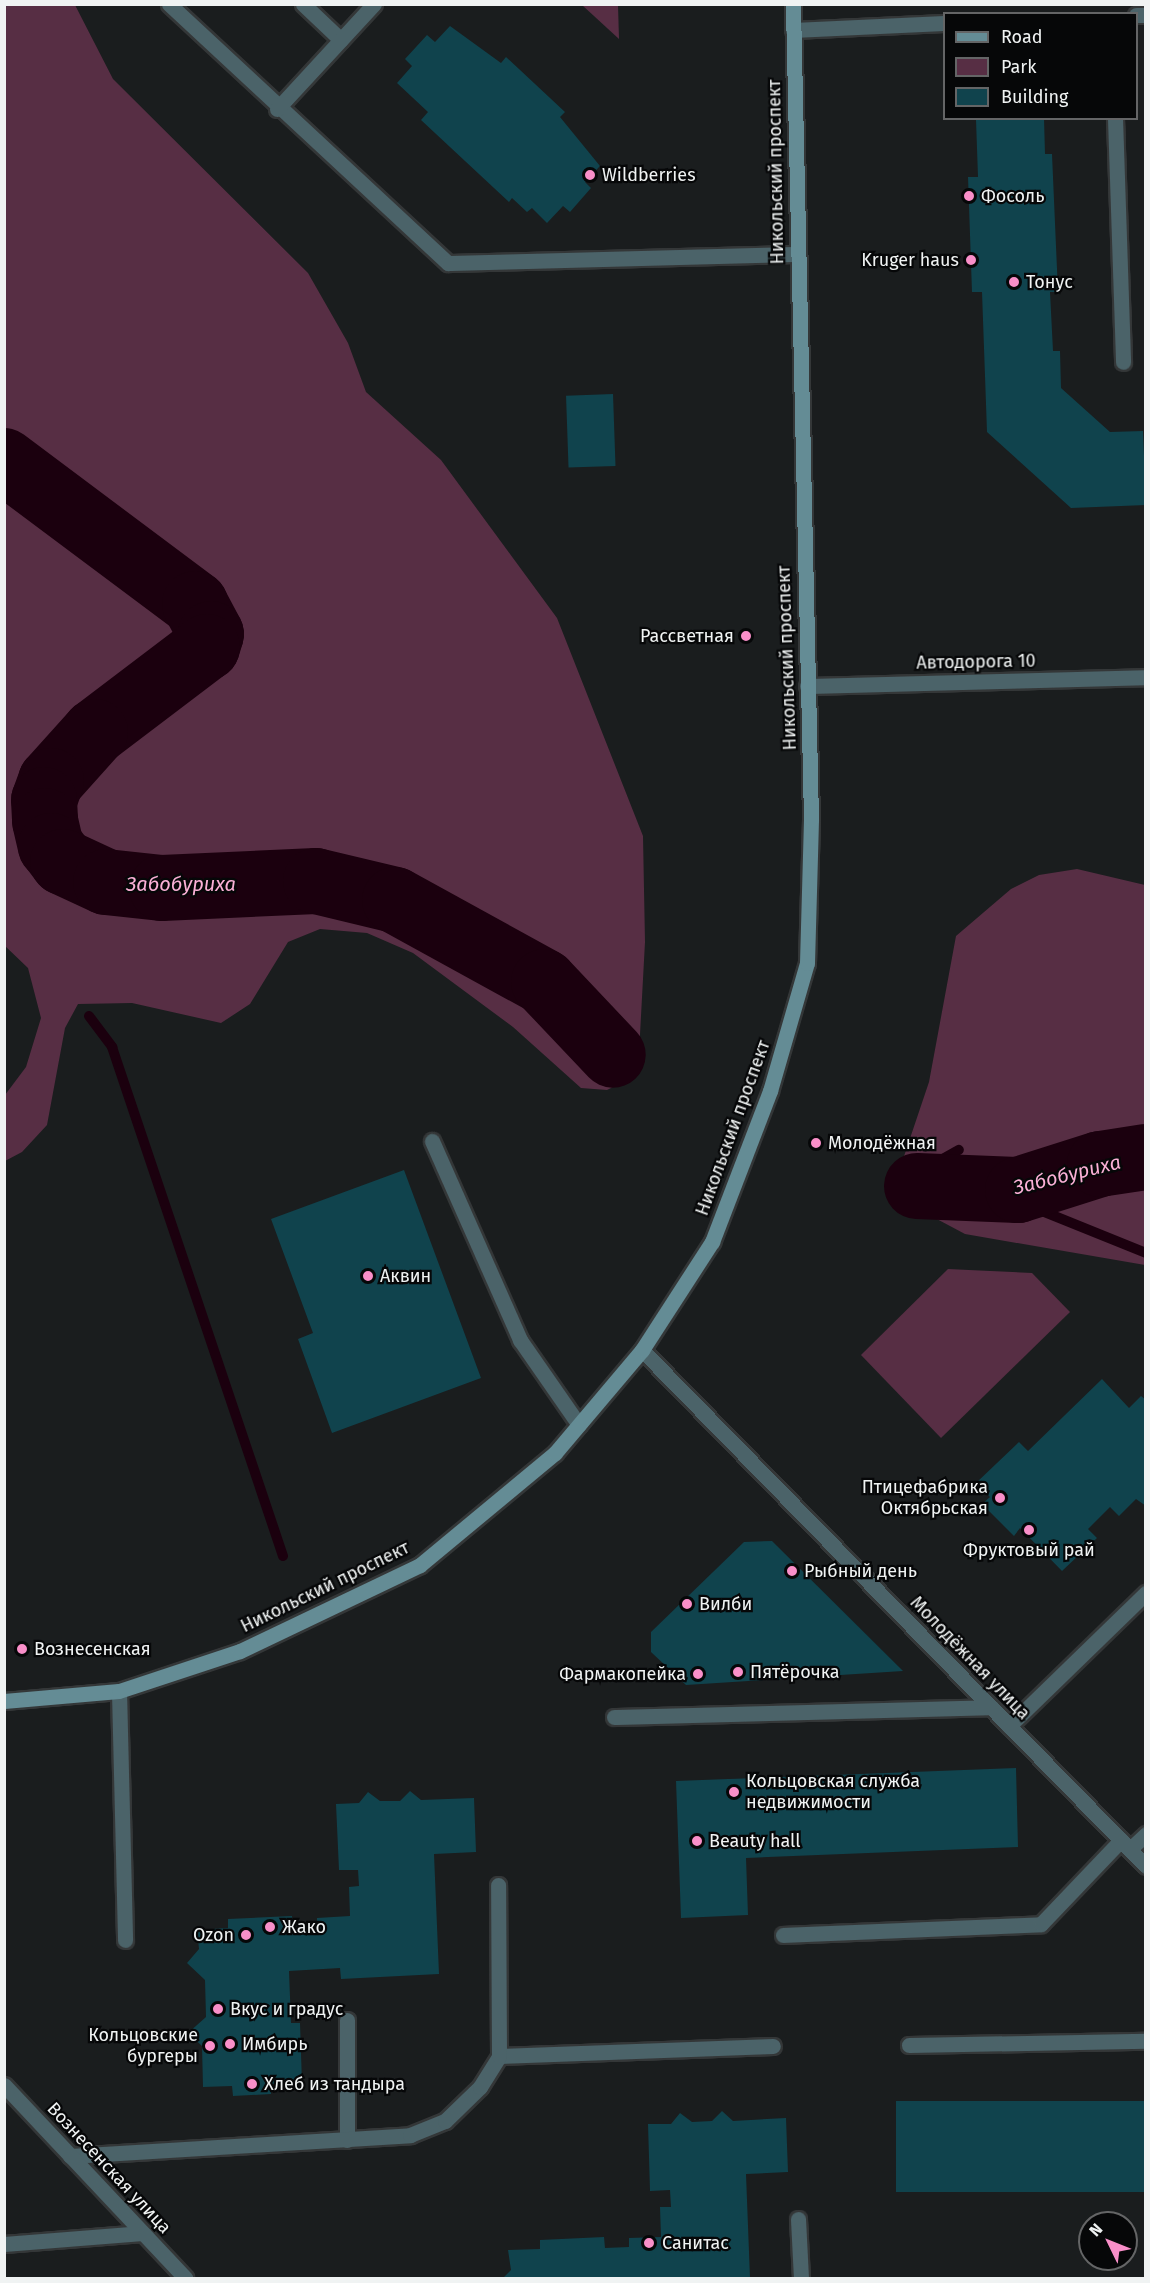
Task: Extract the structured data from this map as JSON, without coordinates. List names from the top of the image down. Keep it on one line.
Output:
{"streets":{"main road":["Никольский проспект"],"street":["Автодорога 10","Молодёжная улица","Вознесенская улица"]},"crossings":[["Никольский проспект","Автодорога 10"],["Никольский проспект","Молодёжная улица"]],"water":["Забобуриха"],"places":["Wildberries","Фосоль","Kruger haus","Тонус","Рассветная","Молодёжная","Аквин","Птицефабрика Октябрьская","Фруктовый рай","Рыбный день","Вилби","Вознесенская","Пятёрочка","Фармакопейка","Кольцовская служба недвижимости","Beauty hall","Жако","Ozon","Вкус и градус","Имбирь","Кольцовские бургеры","Хлеб из тандыра","Санитас"],"legend":["Road","Park","Building"],"north":"top left"}
